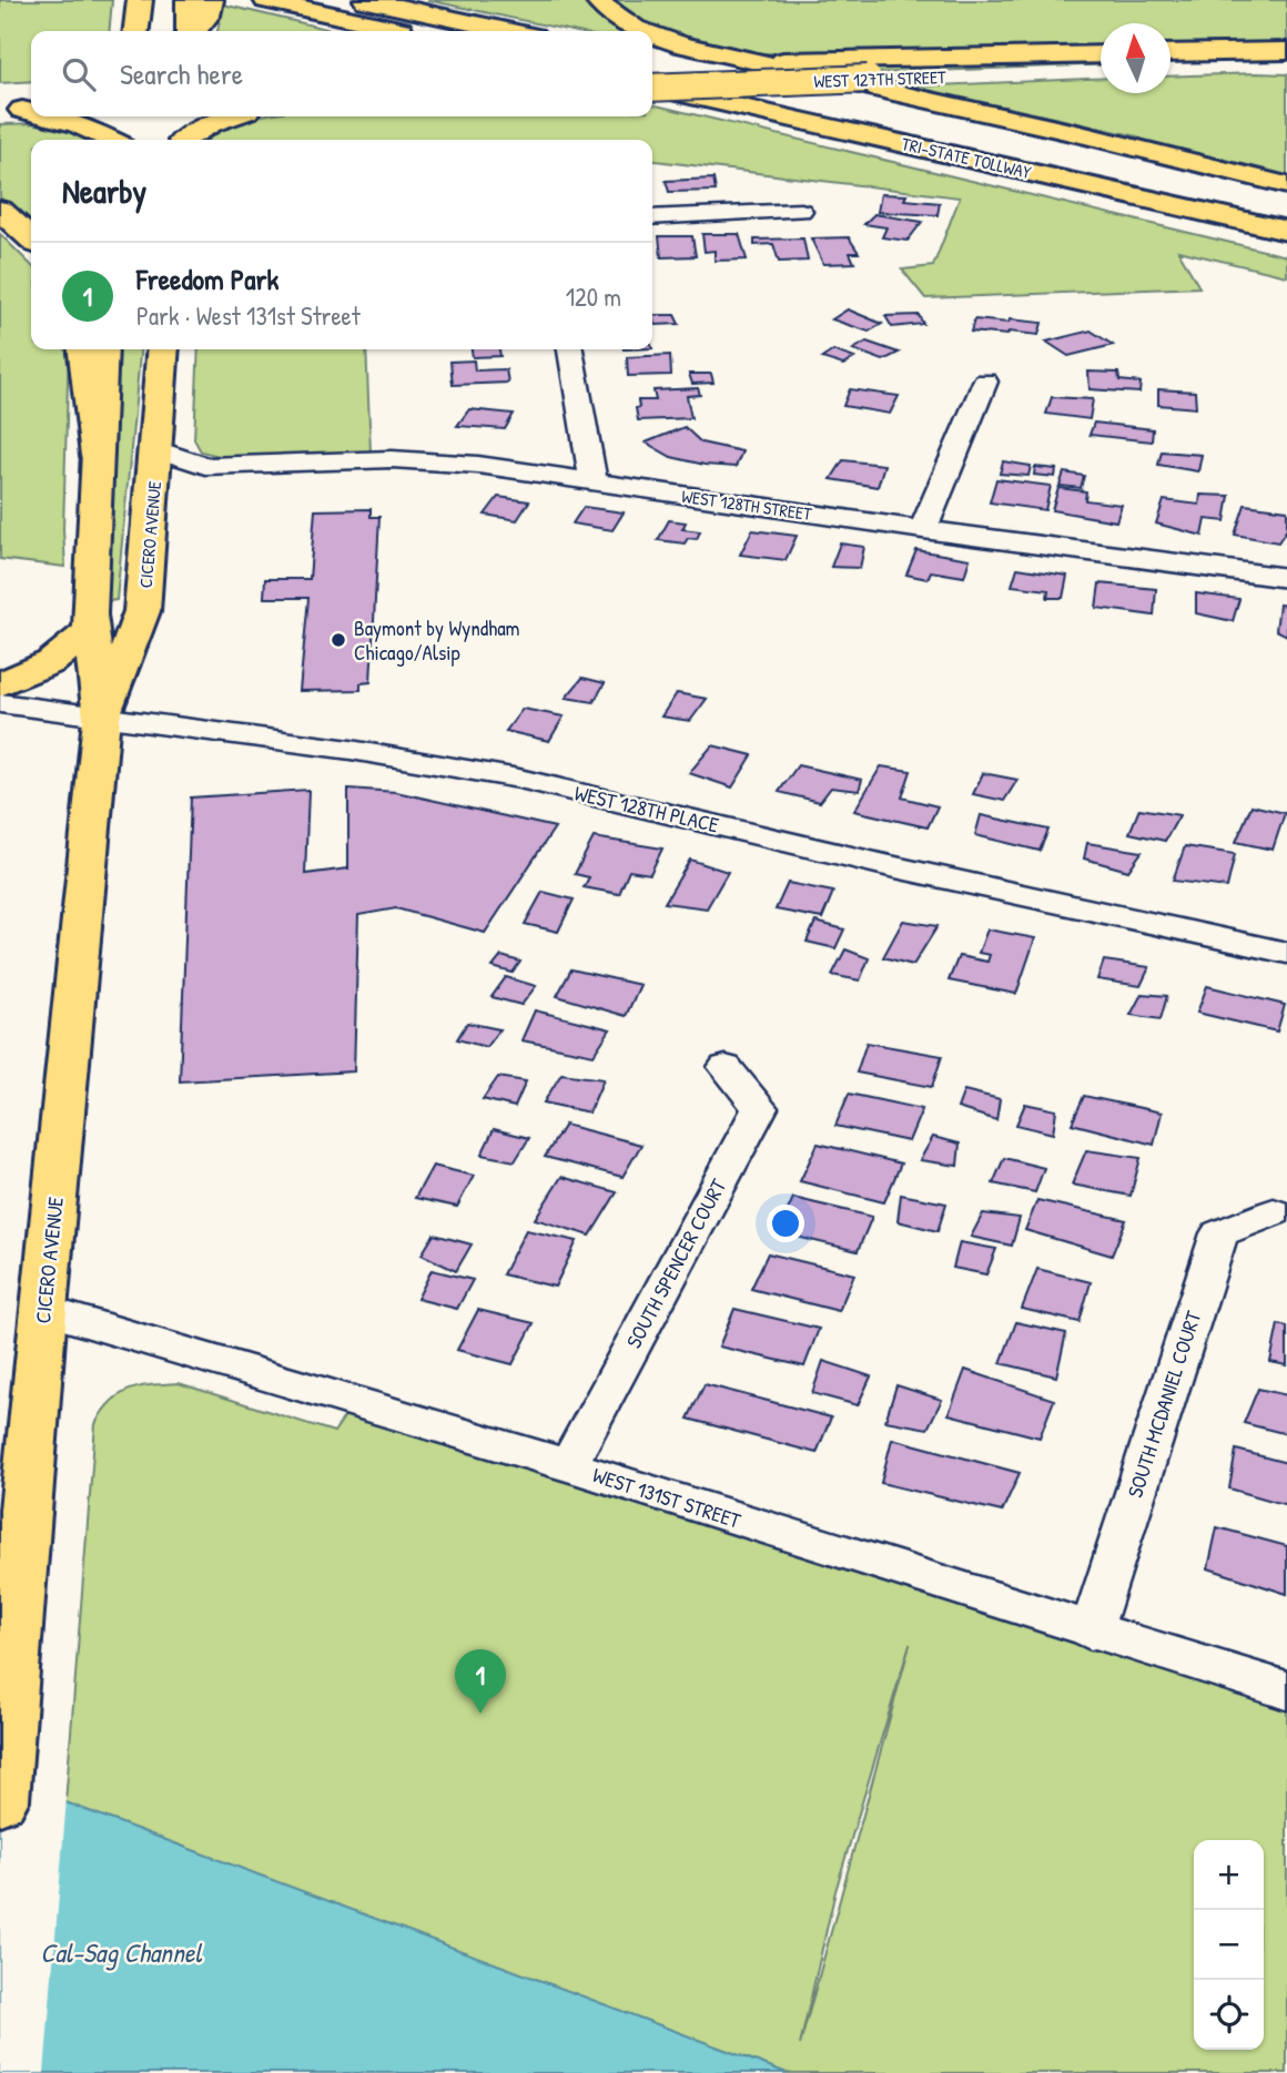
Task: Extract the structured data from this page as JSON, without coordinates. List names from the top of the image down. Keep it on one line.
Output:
{"streets":{"main road":["WEST 127TH STREET","TRI-STATE TOLLWAY","CICERO AVENUE"],"street":["WEST 128TH STREET","WEST 128TH PLACE","SOUTH SPENCER COURT","SOUTH MCDANIEL COURT","WEST 131ST STREET"]},"crossings":[["WEST 128TH STREET","CICERO AVENUE"],["CICERO AVENUE","WEST 128TH PLACE"],["CICERO AVENUE","WEST 131ST STREET"],["SOUTH SPENCER COURT","WEST 131ST STREET"],["SOUTH MCDANIEL COURT","WEST 131ST STREET"]],"water":["Cal-Sag Channel"],"places":["Baymont by Wyndham Chicago/Alsip"],"north":"top","page":{"search":"Search here","heading":"Nearby","list":[{"mark":"1","name":"Freedom Park","note":"Park · West 131st Street","value":"120 m"}],"pins":"1","map_buttons":["+","−"]}}
